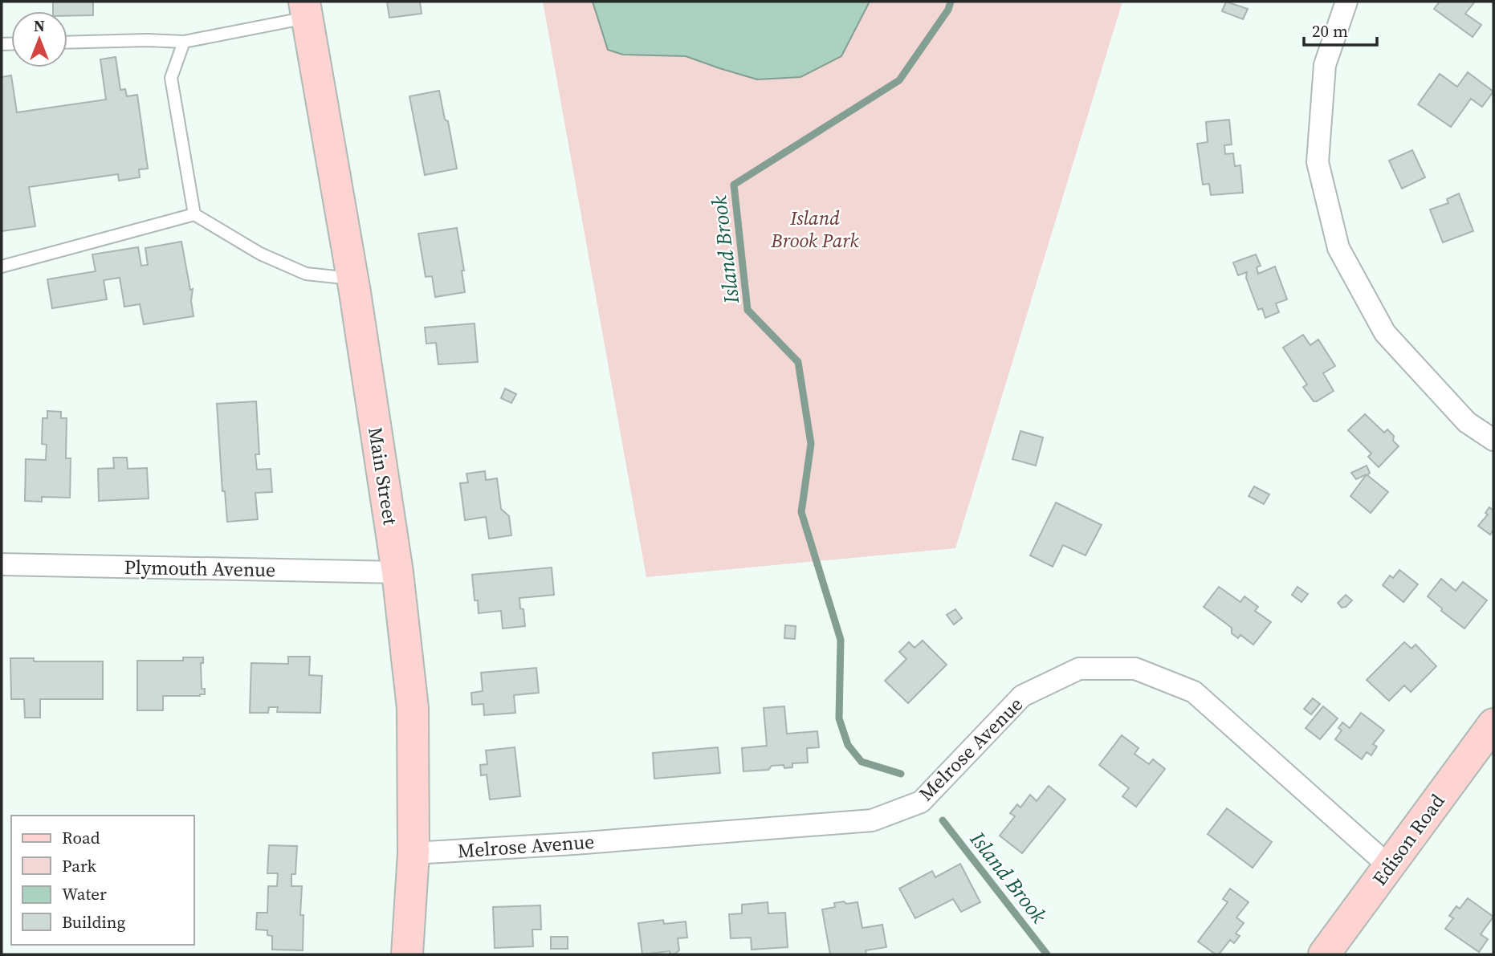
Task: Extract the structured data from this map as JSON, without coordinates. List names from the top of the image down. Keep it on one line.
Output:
{"streets":{"main road":["Main Street","Edison Road"],"street":["Plymouth Avenue","Melrose Avenue"]},"crossings":[["Main Street","Plymouth Avenue"],["Main Street","Melrose Avenue"],["Melrose Avenue","Edison Road"]],"water":["Island Brook"],"parks":["Island Brook Park"],"legend":["Road","Park","Water","Building"],"scale_bar":"20 m","north":"top"}
